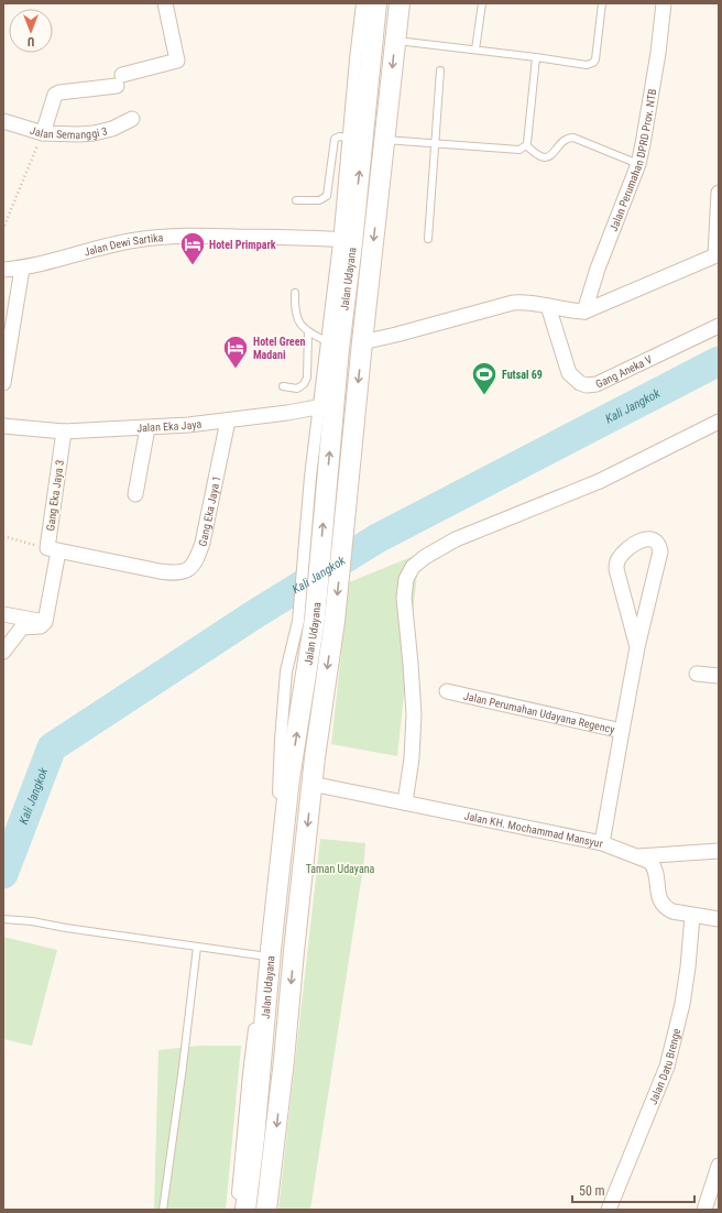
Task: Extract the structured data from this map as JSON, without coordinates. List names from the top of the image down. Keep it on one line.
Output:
{"streets":{"main road":["Jalan Udayana"],"street":["Jalan Semanggi 3","Jalan Perumahan DPRD Prov. NTB","Jalan Dewi Sartika","Gang Aneka V","Jalan Eka Jaya","Gang Eka Jaya 3","Gang Eka Jaya 1","Jalan Perumahan Udayana Regency","Jalan KH. Mochammad Mansyur","Jalan Datu Brenge"]},"crossings":[["Jalan Dewi Sartika","Jalan Udayana"],["Jalan Udayana","Jalan Eka Jaya"],["Jalan Udayana","Jalan KH. Mochammad Mansyur"],["Jalan Eka Jaya","Gang Eka Jaya 3"],["Jalan Eka Jaya","Gang Eka Jaya 1"],["Gang Eka Jaya 3","Gang Eka Jaya 1"],["Jalan Perumahan Udayana Regency","Jalan KH. Mochammad Mansyur"],["Jalan KH. Mochammad Mansyur","Jalan Datu Brenge"]],"water":["Kali Jangkok"],"parks":["Taman Udayana"],"places":{"hotel":["Hotel Primpark","Hotel Green Madani"],"sports":["Futsal 69"]},"scale_bar":"50 m","north":"bottom"}
